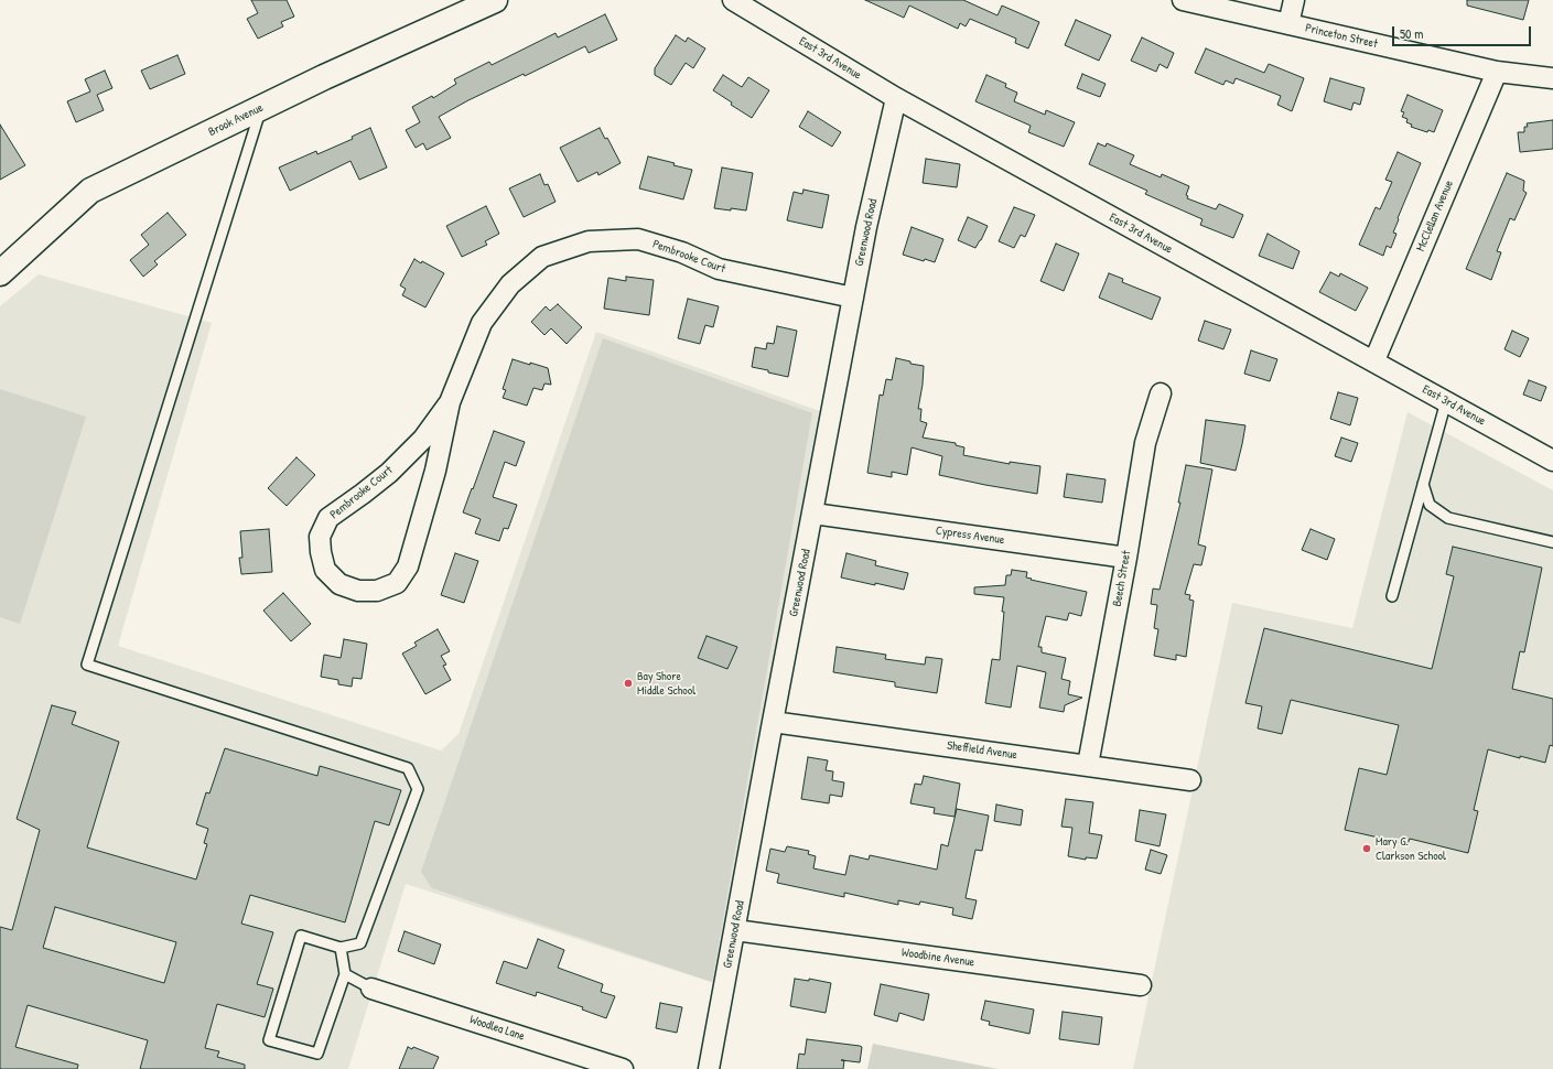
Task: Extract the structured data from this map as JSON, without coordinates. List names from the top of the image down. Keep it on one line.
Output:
{"streets":{"street":["Princeton Street","East 3rd Avenue","Brook Avenue","McClellan Avenue","Greenwood Road","Pembrooke Court","Cypress Avenue","Beech Street","Sheffield Avenue","Woodbine Avenue","Woodlea Lane"]},"crossings":[["Princeton Street","McClellan Avenue"],["East 3rd Avenue","McClellan Avenue"],["East 3rd Avenue","Greenwood Road"],["Greenwood Road","Pembrooke Court"],["Greenwood Road","Cypress Avenue"],["Greenwood Road","Sheffield Avenue"],["Greenwood Road","Woodbine Avenue"],["Cypress Avenue","Beech Street"],["Beech Street","Sheffield Avenue"]],"places":["Bay Shore Middle School","Mary G. Clarkson School"],"scale_bar":"50 m"}
